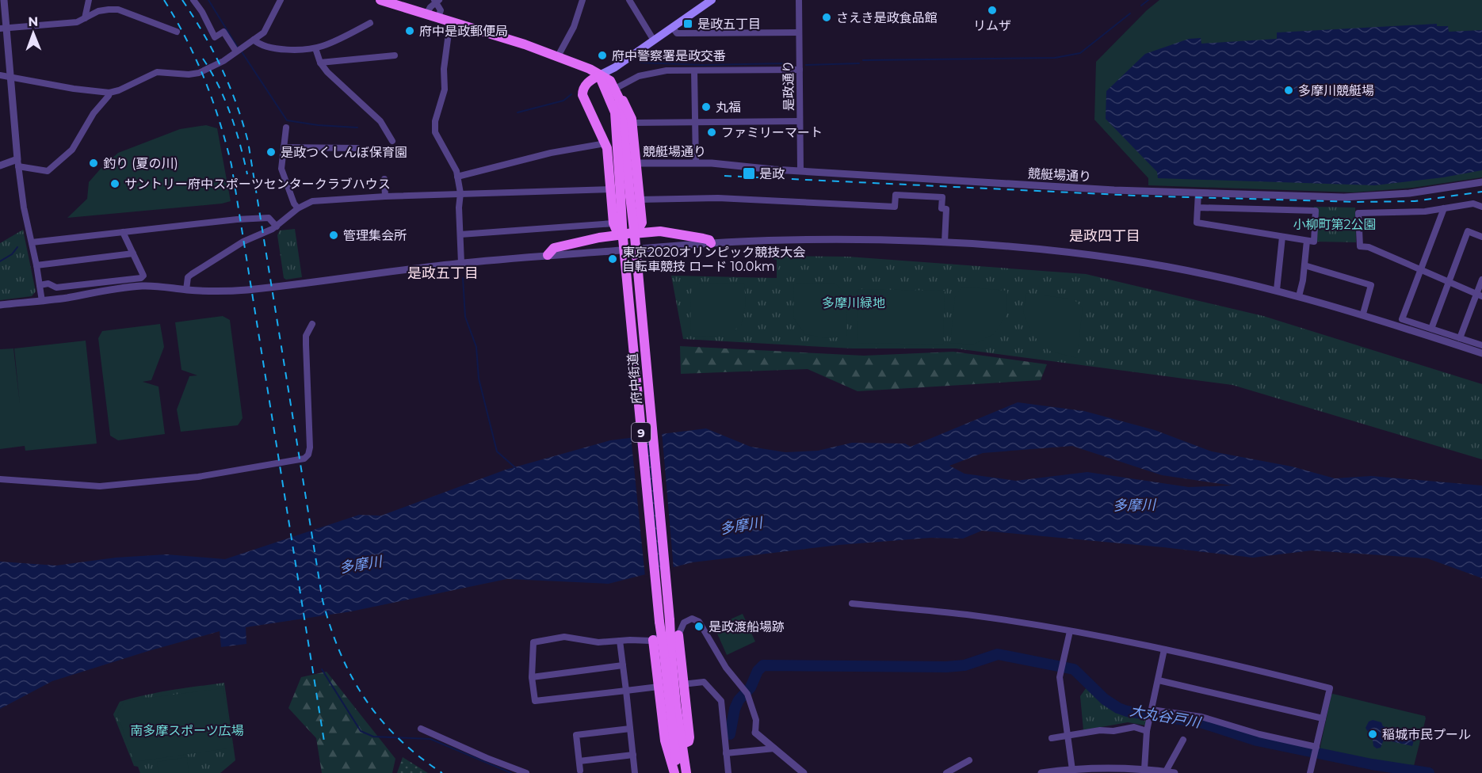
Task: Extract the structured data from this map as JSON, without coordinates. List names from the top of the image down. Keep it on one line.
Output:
{"streets":{"main road":["府中街道","9"],"street":["是政通り","競艇場通り"]},"crossings":[["是政通り","競艇場通り"]],"districts":["是政四丁目","是政五丁目"],"water":["多摩川","大丸谷戸川"],"parks":["小柳町第2公園","多摩川緑地","南多摩スポーツ広場"],"places":{"other":["リムザ","さえき是政食品館","府中是政郵便局","府中警察署是政交番","多摩川競艇場","丸福","ファミリーマート","是政つくしんぼ保育園","釣り (夏の川)","サントリー府中スポーツセンタークラブハウス","管理集会所","東京2020オリンピック競技大会 自転車競技 ロード 10.0km","是政渡船場跡","稲城市民プール"],"transit":["是政五丁目","是政"]},"north":"top"}
